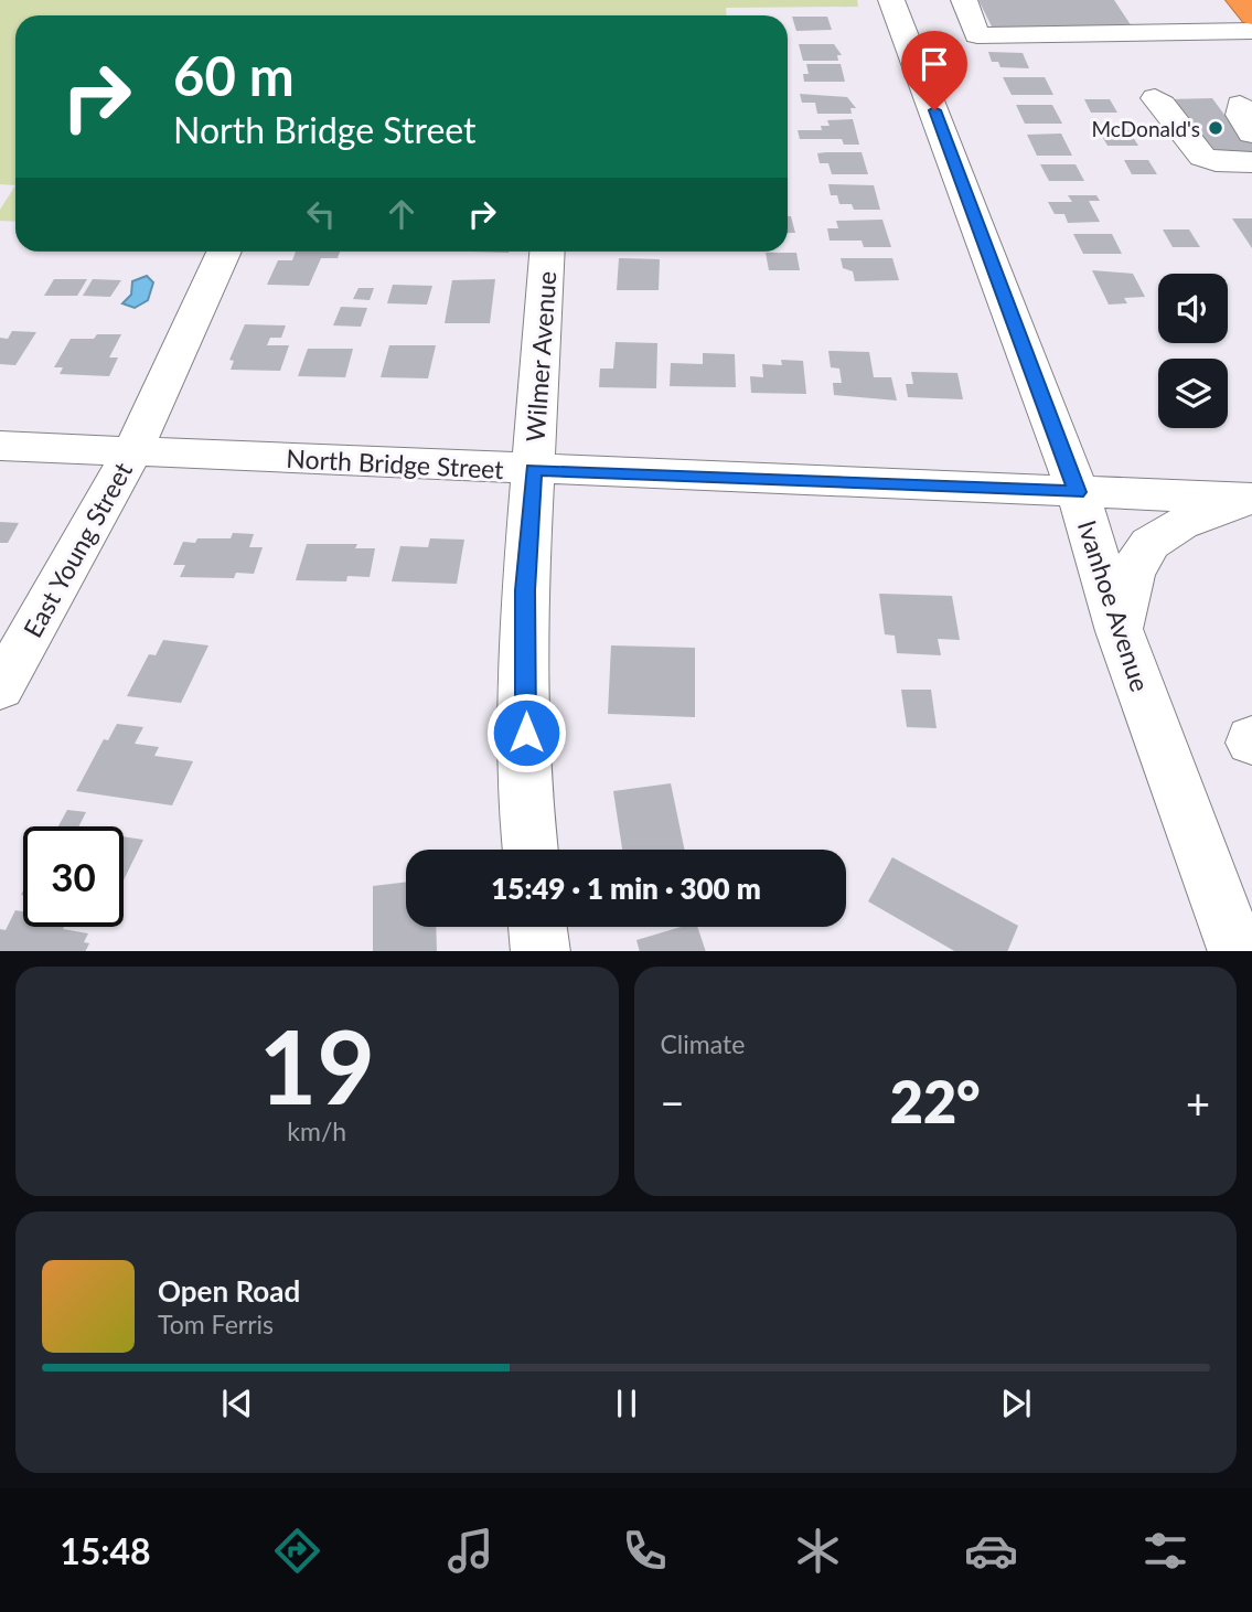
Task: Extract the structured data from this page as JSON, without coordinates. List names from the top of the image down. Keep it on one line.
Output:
{"streets":{"street":["Wilmer Avenue","North Bridge Street","East Young Street","Ivanhoe Avenue"]},"crossings":[["Wilmer Avenue","North Bridge Street"],["North Bridge Street","East Young Street"],["North Bridge Street","Ivanhoe Avenue"]],"places":["McDonald's"],"page":{"turn":["60 m","North Bridge Street"],"limit":"30","trip":"15:49 · 1 min · 300 m","tile":[["19","km/h"],"Climate"],"heat":["−","22°","+"],"song":["Open Road","Tom Ferris"],"tabs":"15:48"}}
